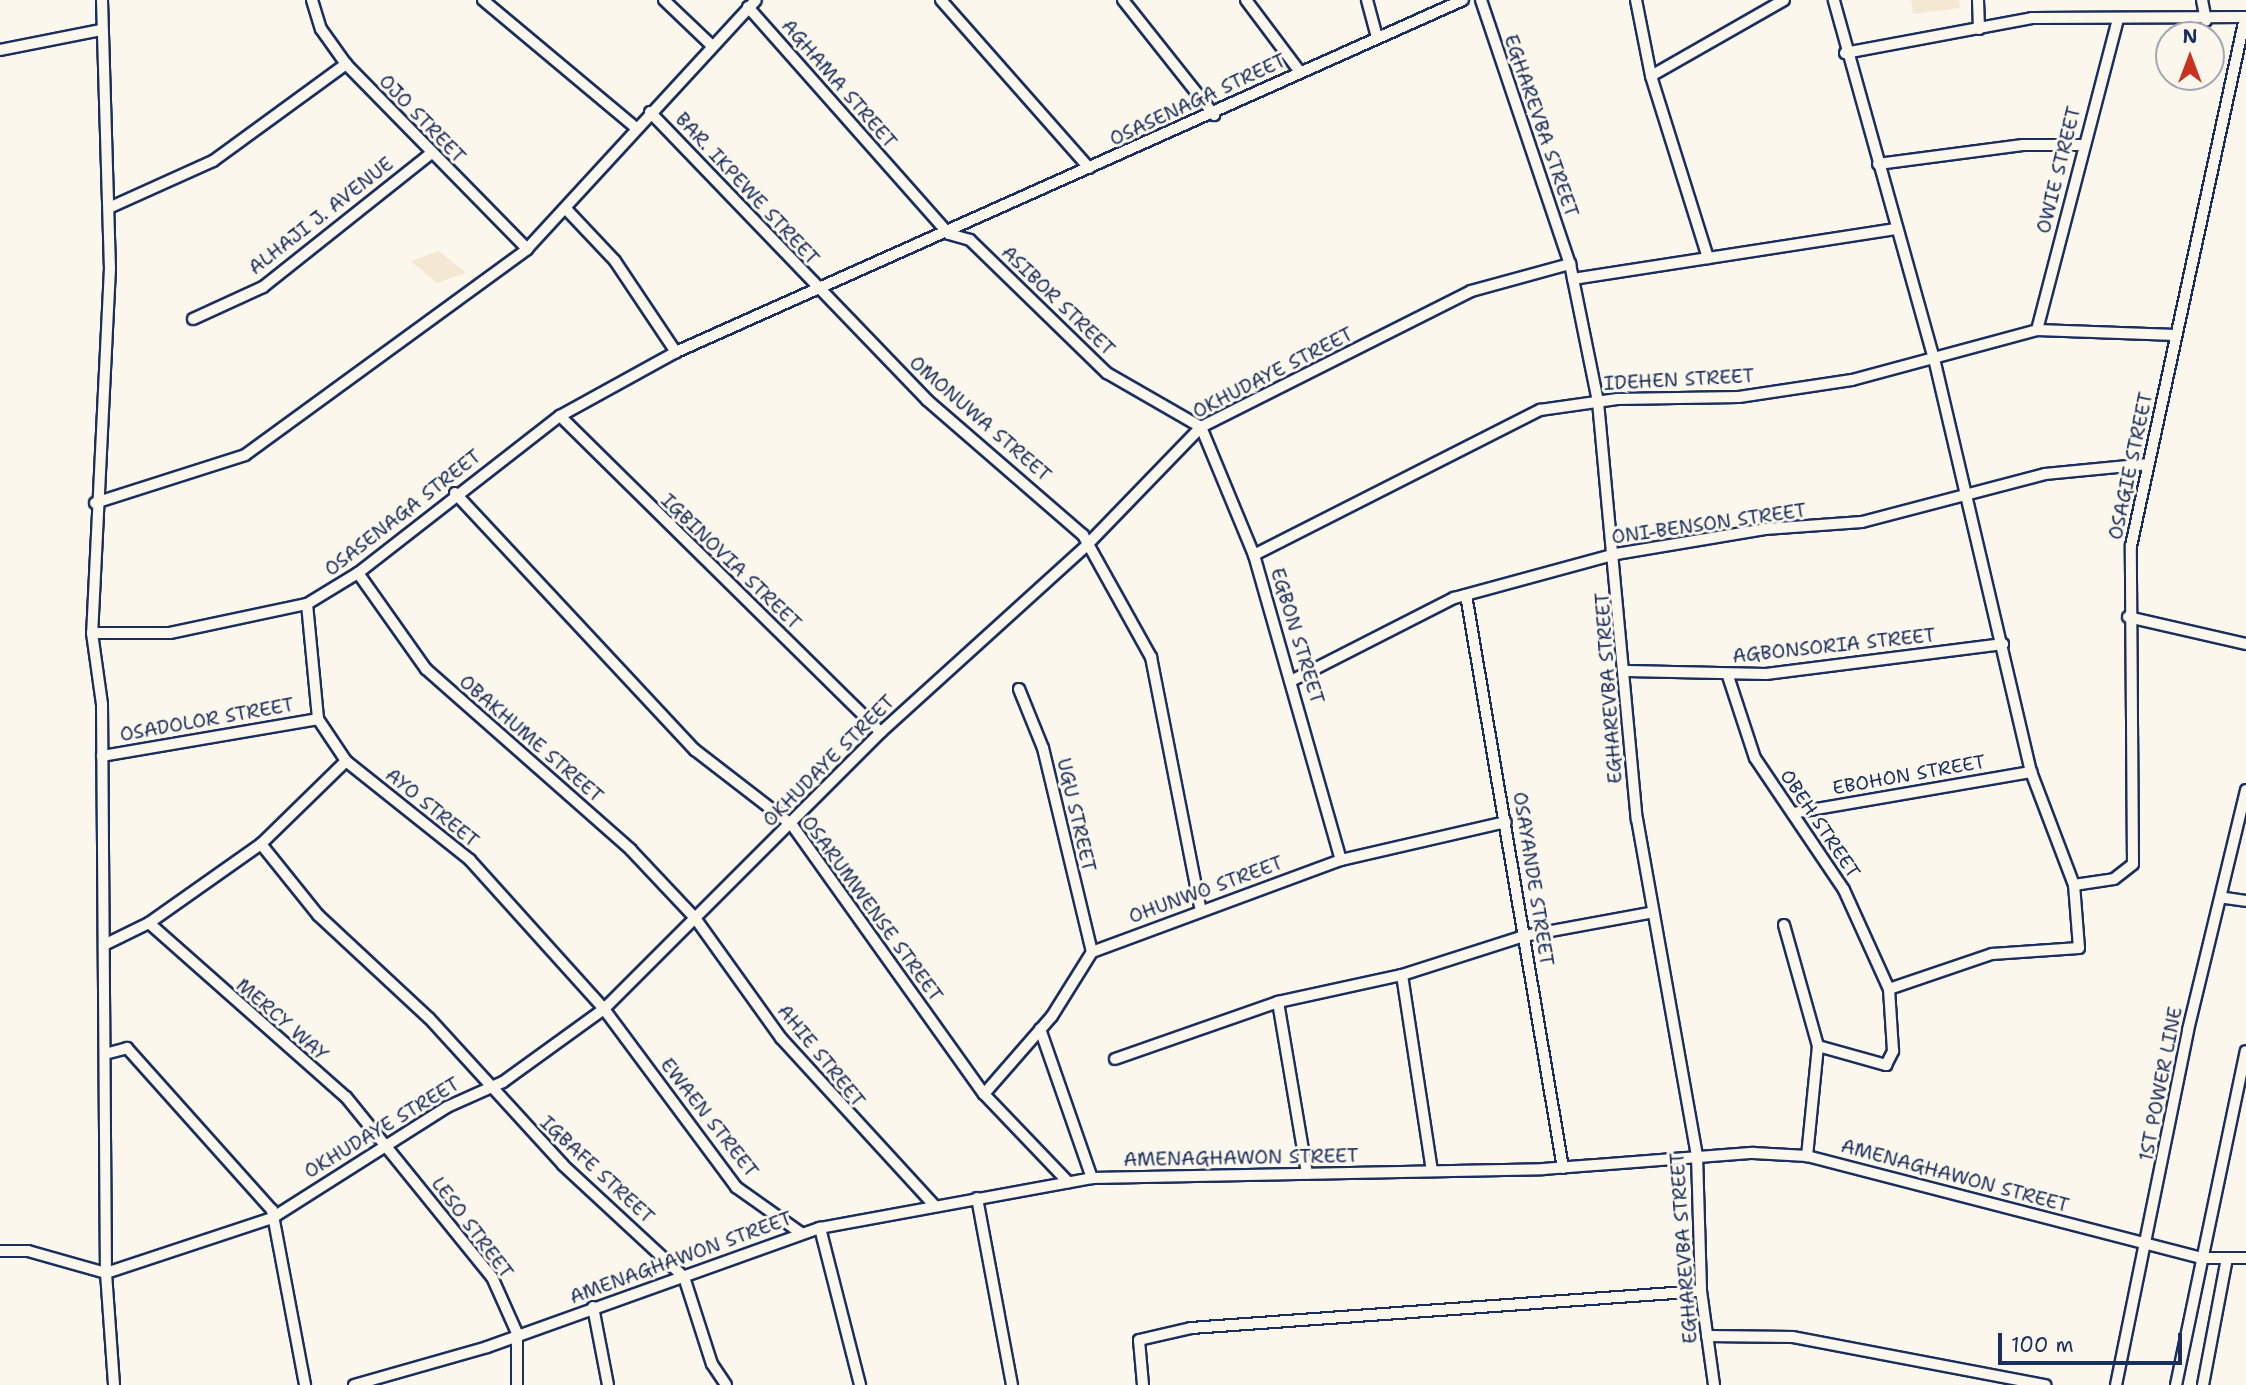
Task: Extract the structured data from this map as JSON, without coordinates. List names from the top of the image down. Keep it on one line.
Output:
{"streets":{"street":["AGHAMA STREET","OSASENAGA STREET","OJO STREET","EGHAREVBA STREET","OWIE STREET","BAR. IKPEWE STREET","ALHAJI J. AVENUE","ASIBOR STREET","OKHUDAYE STREET","IDEHEN STREET","OMONUWA STREET","OSAGIE STREET","ONI-BENSON STREET","IGBINOVIA STREET","EGBON STREET","AGBONSORIA STREET","OSADOLOR STREET","OBAKHUME STREET","EBOHON STREET","AYO STREET","UGU STREET","OBEH STREET","OSAYANDE STREET","OHUNWO STREET","OSARUMWENSE STREET","MERCY WAY","AHIE STREET","1ST POWER LINE","EWAEN STREET","AMENAGHAWON STREET","IGBAFE STREET","LESO STREET"]},"crossings":[["AGHAMA STREET","ASIBOR STREET"],["OSASENAGA STREET","BAR. IKPEWE STREET"],["OSASENAGA STREET","ASIBOR STREET"],["OSASENAGA STREET","OMONUWA STREET"],["OSASENAGA STREET","IGBINOVIA STREET"],["OSASENAGA STREET","OBAKHUME STREET"],["OSASENAGA STREET","AYO STREET"],["OSASENAGA STREET","OSARUMWENSE STREET"],["OJO STREET","ALHAJI J. AVENUE"],["EGHAREVBA STREET","OKHUDAYE STREET"],["EGHAREVBA STREET","IDEHEN STREET"],["EGHAREVBA STREET","ONI-BENSON STREET"],["EGHAREVBA STREET","AGBONSORIA STREET"],["EGHAREVBA STREET","AMENAGHAWON STREET"],["OWIE STREET","IDEHEN STREET"],["BAR. IKPEWE STREET","OMONUWA STREET"],["ASIBOR STREET","OKHUDAYE STREET"],["ASIBOR STREET","EGBON STREET"],["OKHUDAYE STREET","OMONUWA STREET"],["OKHUDAYE STREET","IGBINOVIA STREET"],["OKHUDAYE STREET","EGBON STREET"],["OKHUDAYE STREET","OBAKHUME STREET"],["OKHUDAYE STREET","AYO STREET"],["OKHUDAYE STREET","OSARUMWENSE STREET"],["OKHUDAYE STREET","MERCY WAY"],["OKHUDAYE STREET","AHIE STREET"],["OKHUDAYE STREET","EWAEN STREET"],["OKHUDAYE STREET","IGBAFE STREET"],["OKHUDAYE STREET","LESO STREET"],["IDEHEN STREET","OSAGIE STREET"],["IDEHEN STREET","EGBON STREET"],["OMONUWA STREET","OHUNWO STREET"],["OSAGIE STREET","ONI-BENSON STREET"],["ONI-BENSON STREET","EGBON STREET"],["ONI-BENSON STREET","OSAYANDE STREET"],["EGBON STREET","OHUNWO STREET"],["AGBONSORIA STREET","OBEH STREET"],["OSADOLOR STREET","AYO STREET"],["OBAKHUME STREET","AHIE STREET"],["EBOHON STREET","OBEH STREET"],["AYO STREET","EWAEN STREET"],["UGU STREET","OHUNWO STREET"],["OSAYANDE STREET","OHUNWO STREET"],["OSAYANDE STREET","AMENAGHAWON STREET"],["OSARUMWENSE STREET","AMENAGHAWON STREET"],["MERCY WAY","LESO STREET"],["AHIE STREET","AMENAGHAWON STREET"],["1ST POWER LINE","AMENAGHAWON STREET"],["EWAEN STREET","AMENAGHAWON STREET"],["AMENAGHAWON STREET","IGBAFE STREET"],["AMENAGHAWON STREET","LESO STREET"]],"scale_bar":"100 m","north":"top"}
